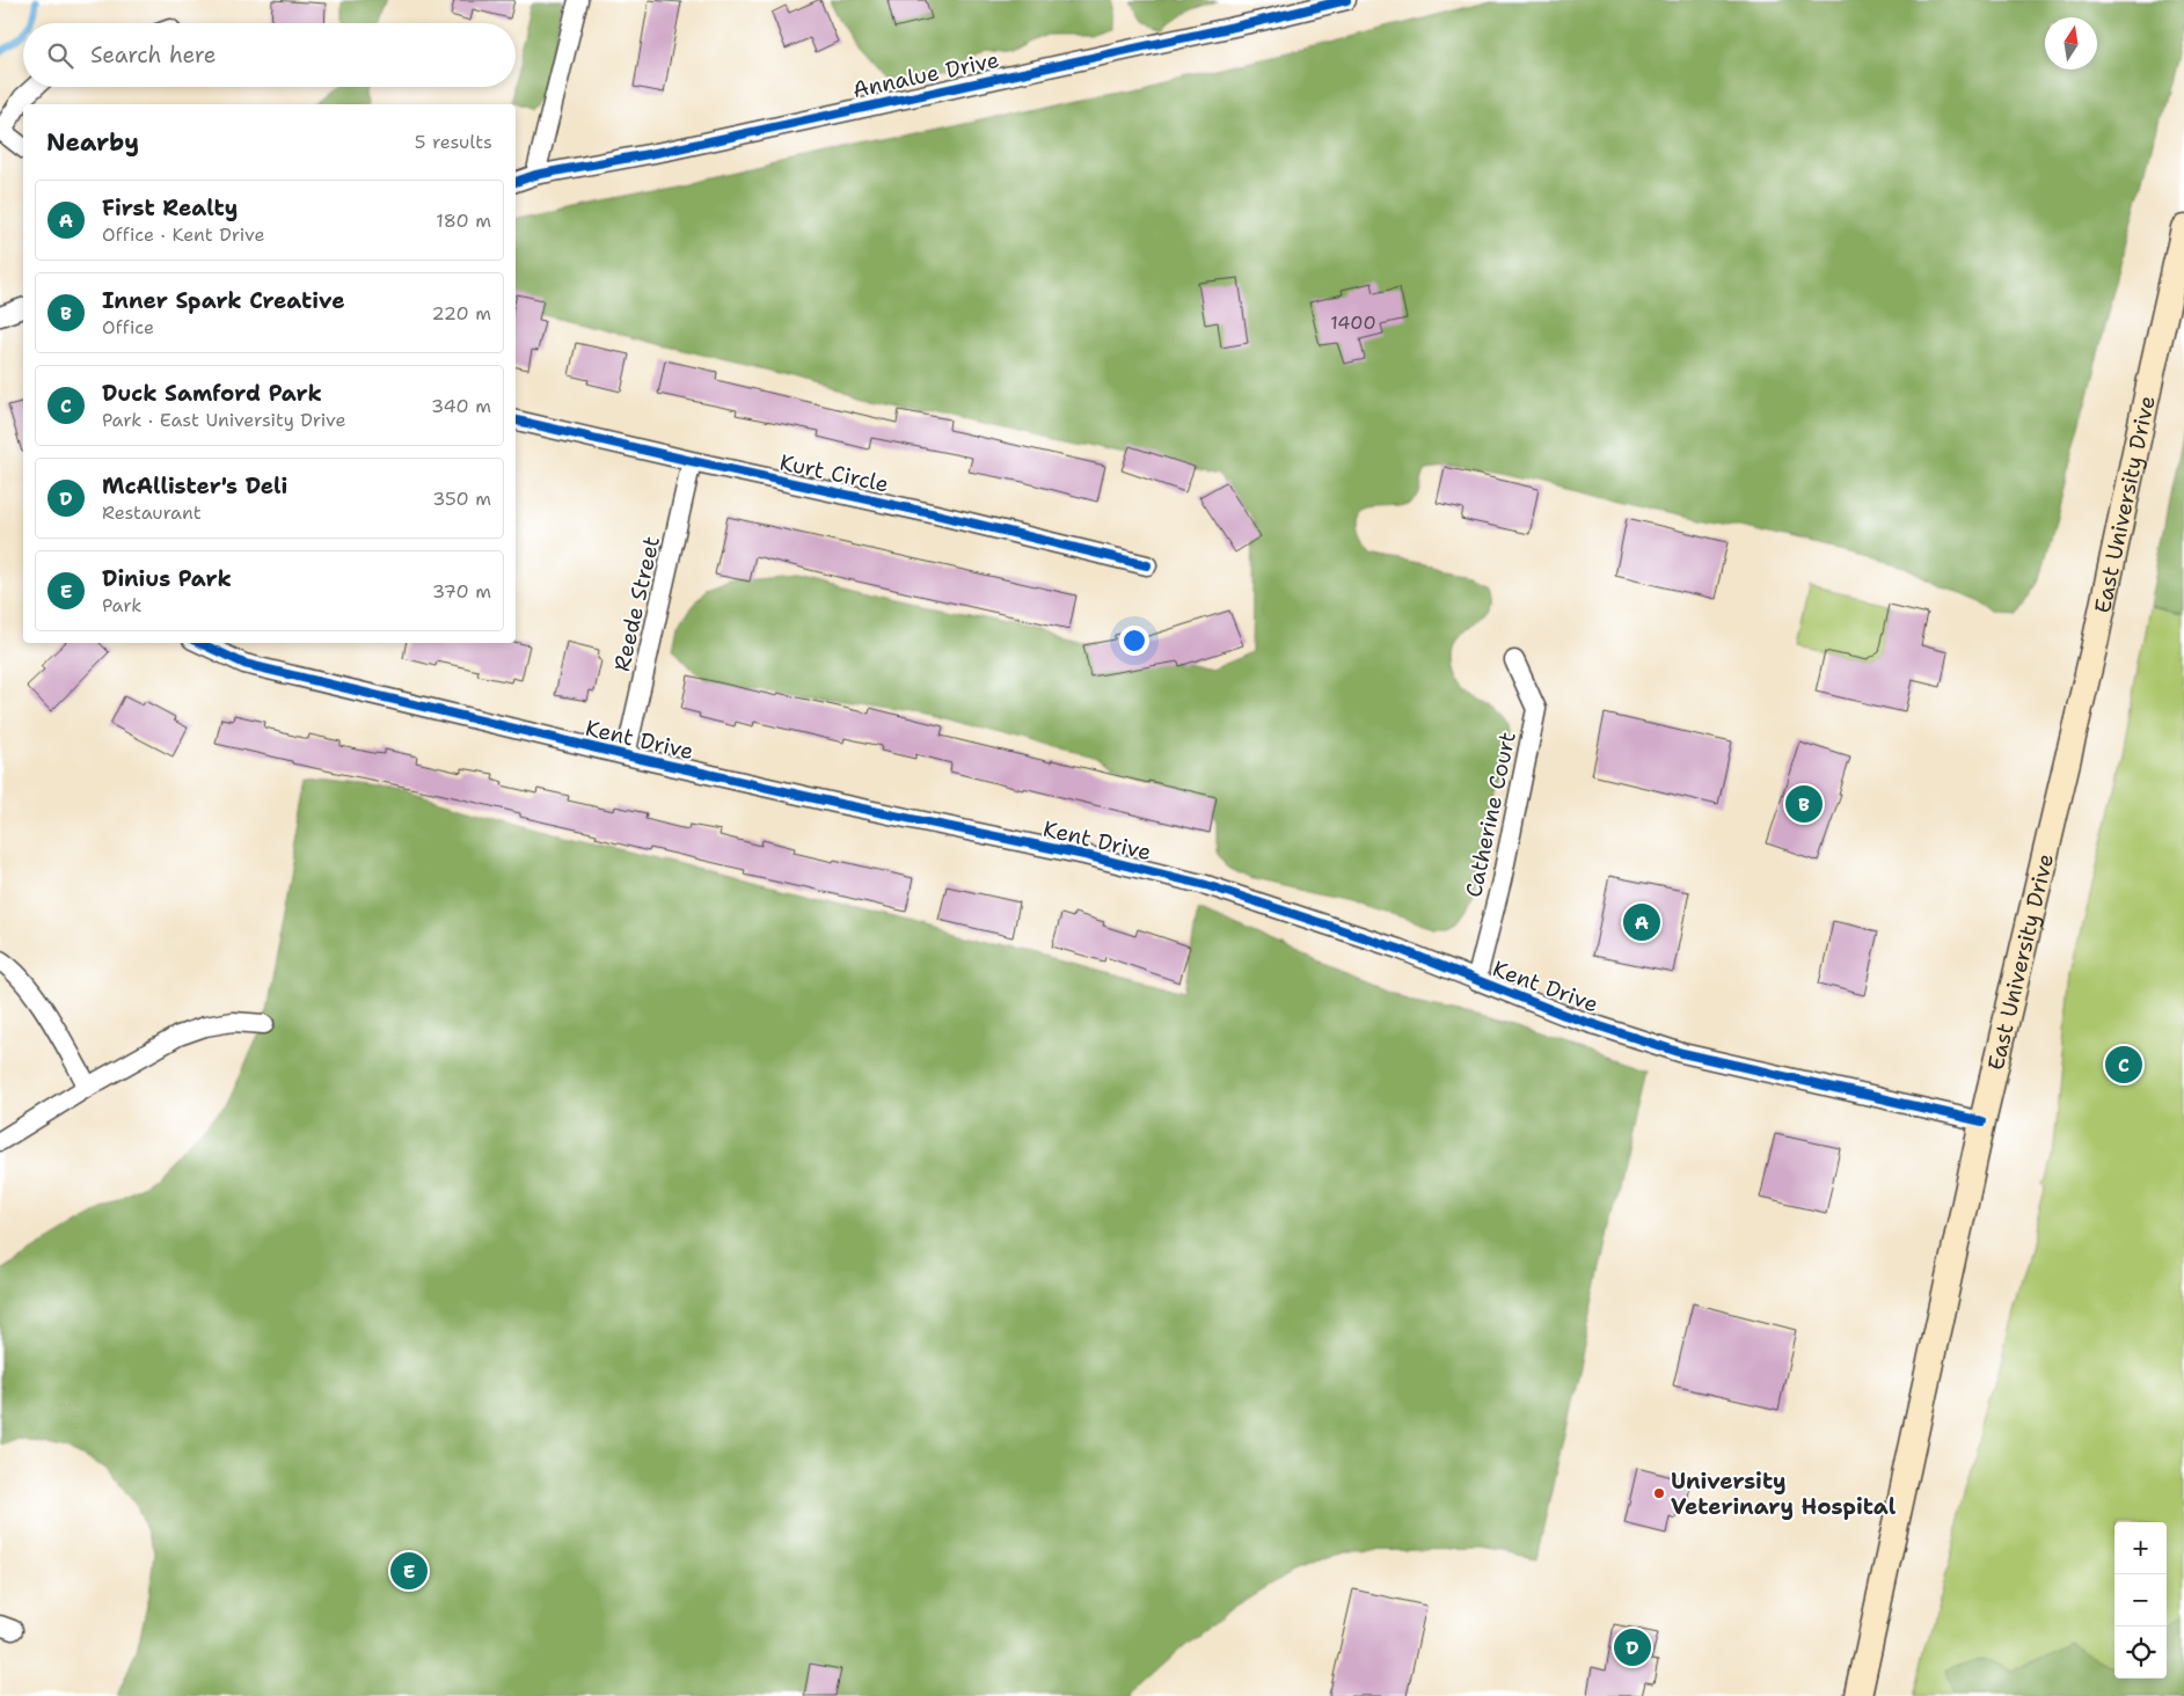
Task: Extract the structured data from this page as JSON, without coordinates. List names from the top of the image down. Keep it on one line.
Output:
{"streets":{"main road":["East University Drive"],"street":["Annalue Drive","Kurt Circle","Reede Street","Kent Drive","Catherine Court"]},"crossings":[["Kurt Circle","Reede Street"],["East University Drive","Kent Drive"],["Reede Street","Kent Drive"],["Kent Drive","Catherine Court"]],"places":["University Veterinary Hospital"],"house_numbers":["1400"],"north":"top","page":{"search":"Search here","heading":["Nearby","5 results"],"list":[{"mark":"A","name":"First Realty","note":"Office · Kent Drive","value":"180 m"},{"mark":"B","name":"Inner Spark Creative","note":"Office","value":"220 m"},{"mark":"C","name":"Duck Samford Park","note":"Park · East University Drive","value":"340 m"},{"mark":"D","name":"McAllister's Deli","note":"Restaurant","value":"350 m"},{"mark":"E","name":"Dinius Park","note":"Park","value":"370 m"}],"pins":["B","A","C","E","D"],"map_buttons":["+","−"]}}
